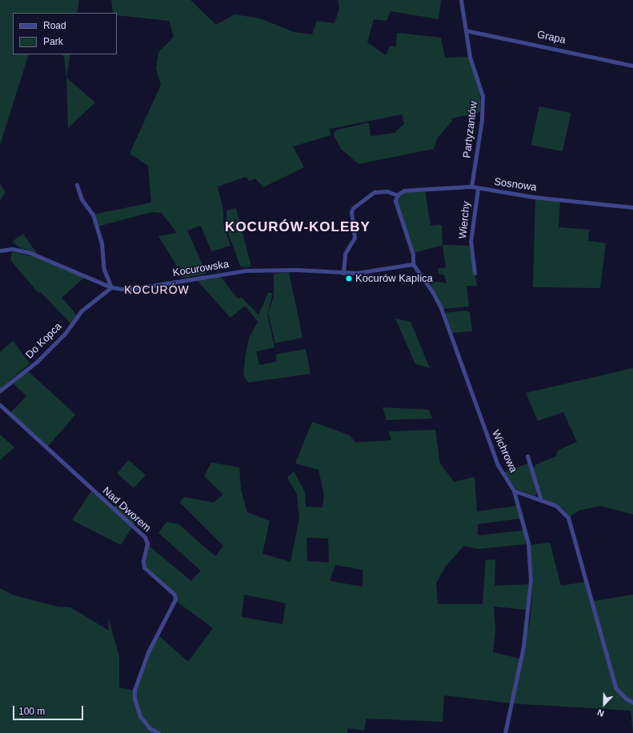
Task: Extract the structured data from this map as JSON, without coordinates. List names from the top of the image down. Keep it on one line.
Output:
{"streets":{"street":["Grapa","Partyzantów","Sosnowa","Wierchy","Kocurowska","Do Kopca","Wichrowa","Nad Dworem"]},"crossings":[["Grapa","Partyzantów"],["Partyzantów","Sosnowa"],["Sosnowa","Wierchy"],["Sosnowa","Wichrowa"],["Kocurowska","Do Kopca"],["Kocurowska","Wichrowa"]],"districts":["KOCURÓW-KOLEBY","KOCURÓW"],"places":["Kocurów Kaplica"],"legend":["Road","Park"],"scale_bar":"100 m","north":"bottom"}
